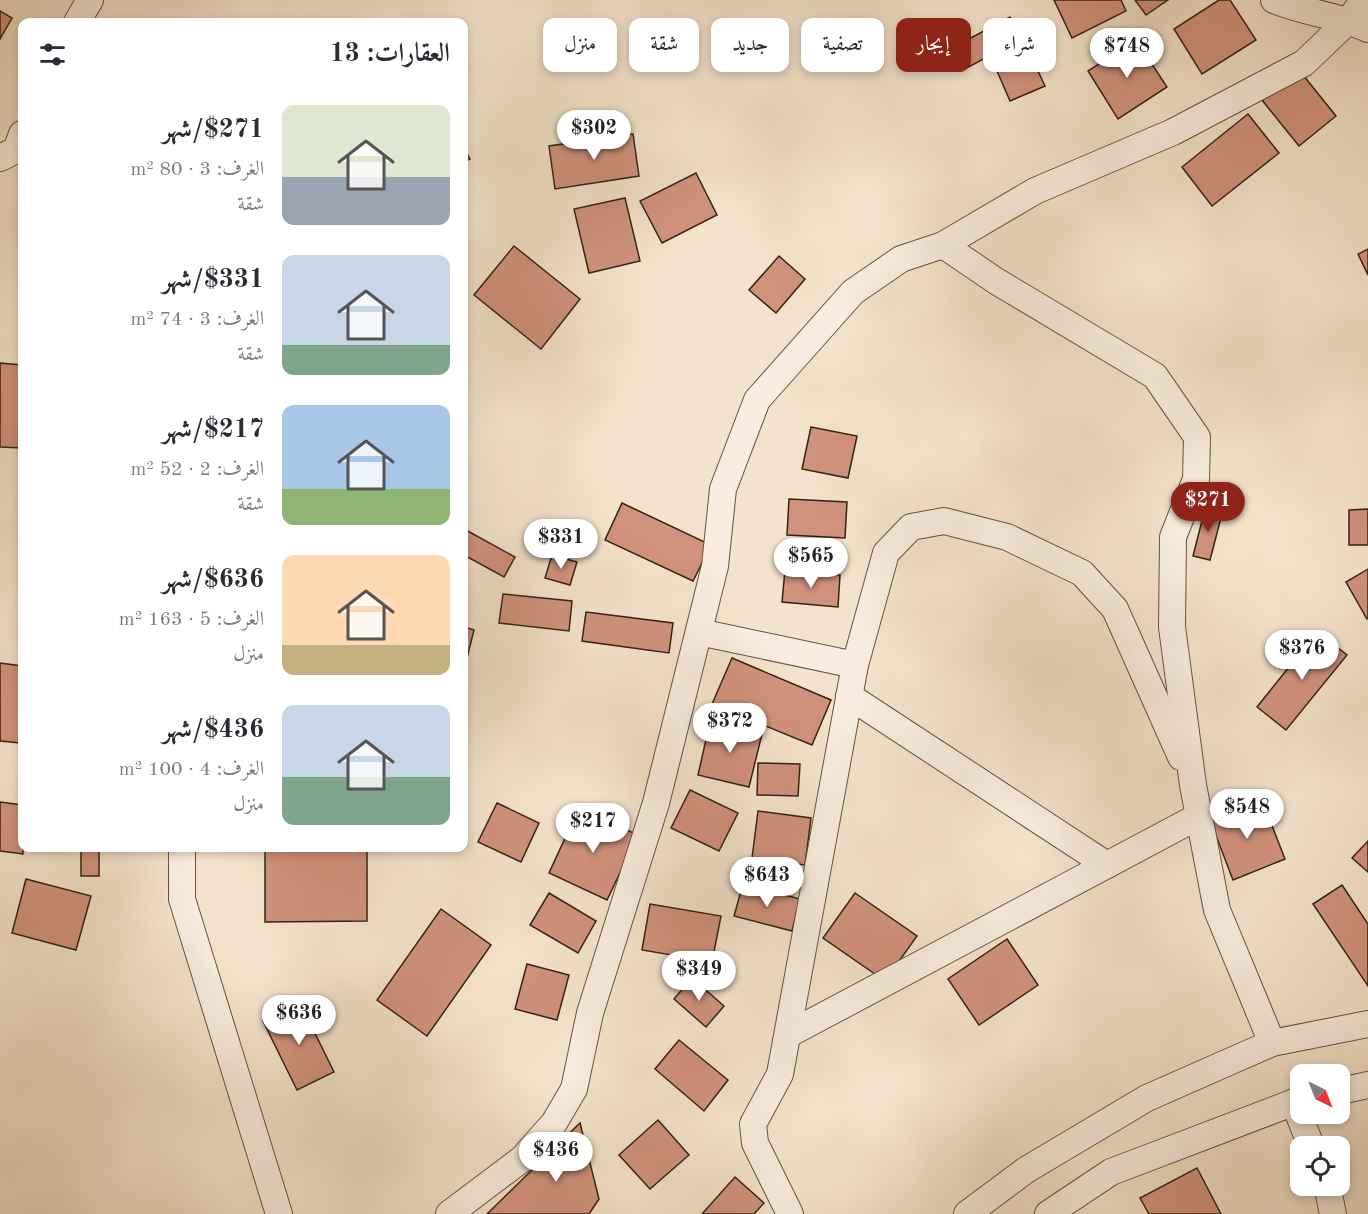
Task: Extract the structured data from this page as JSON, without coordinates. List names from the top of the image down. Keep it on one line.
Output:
{"north":"bottom right","page":{"chip":["شراء","إيجار","تصفية","جديد","شقة","منزل"],"heading":"العقارات: 13","price":["$748","$302","$271","$331","$565","$376","$372","$548","$217","$643","$349","$636","$436"],"list":[{"name":"$271/شهر","note":"الغرف: 3 · 80 m² · شقة"},{"name":"$331/شهر","note":"الغرف: 3 · 74 m² · شقة"},{"name":"$217/شهر","note":"الغرف: 2 · 52 m² · شقة"},{"name":"$636/شهر","note":"الغرف: 5 · 163 m² · منزل"},{"name":"$436/شهر","note":"الغرف: 4 · 100 m² · منزل"}]}}
